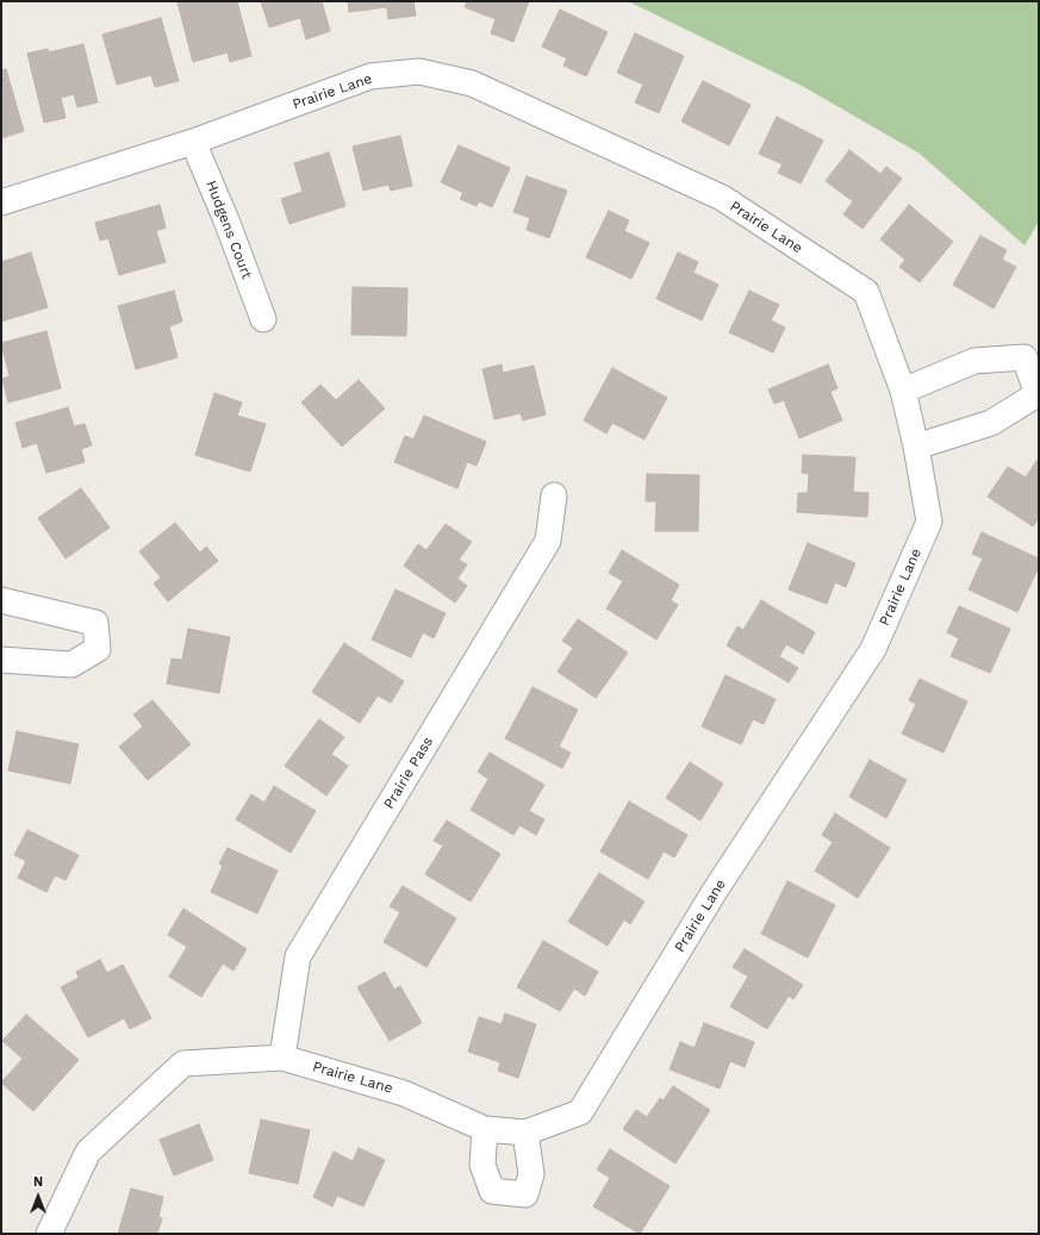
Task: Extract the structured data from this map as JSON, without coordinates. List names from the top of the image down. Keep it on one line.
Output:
{"streets":{"street":["Prairie Lane","Hudgens Court","Prairie Pass"]},"crossings":[["Prairie Lane","Hudgens Court"],["Prairie Lane","Prairie Pass"]],"north":"top"}
